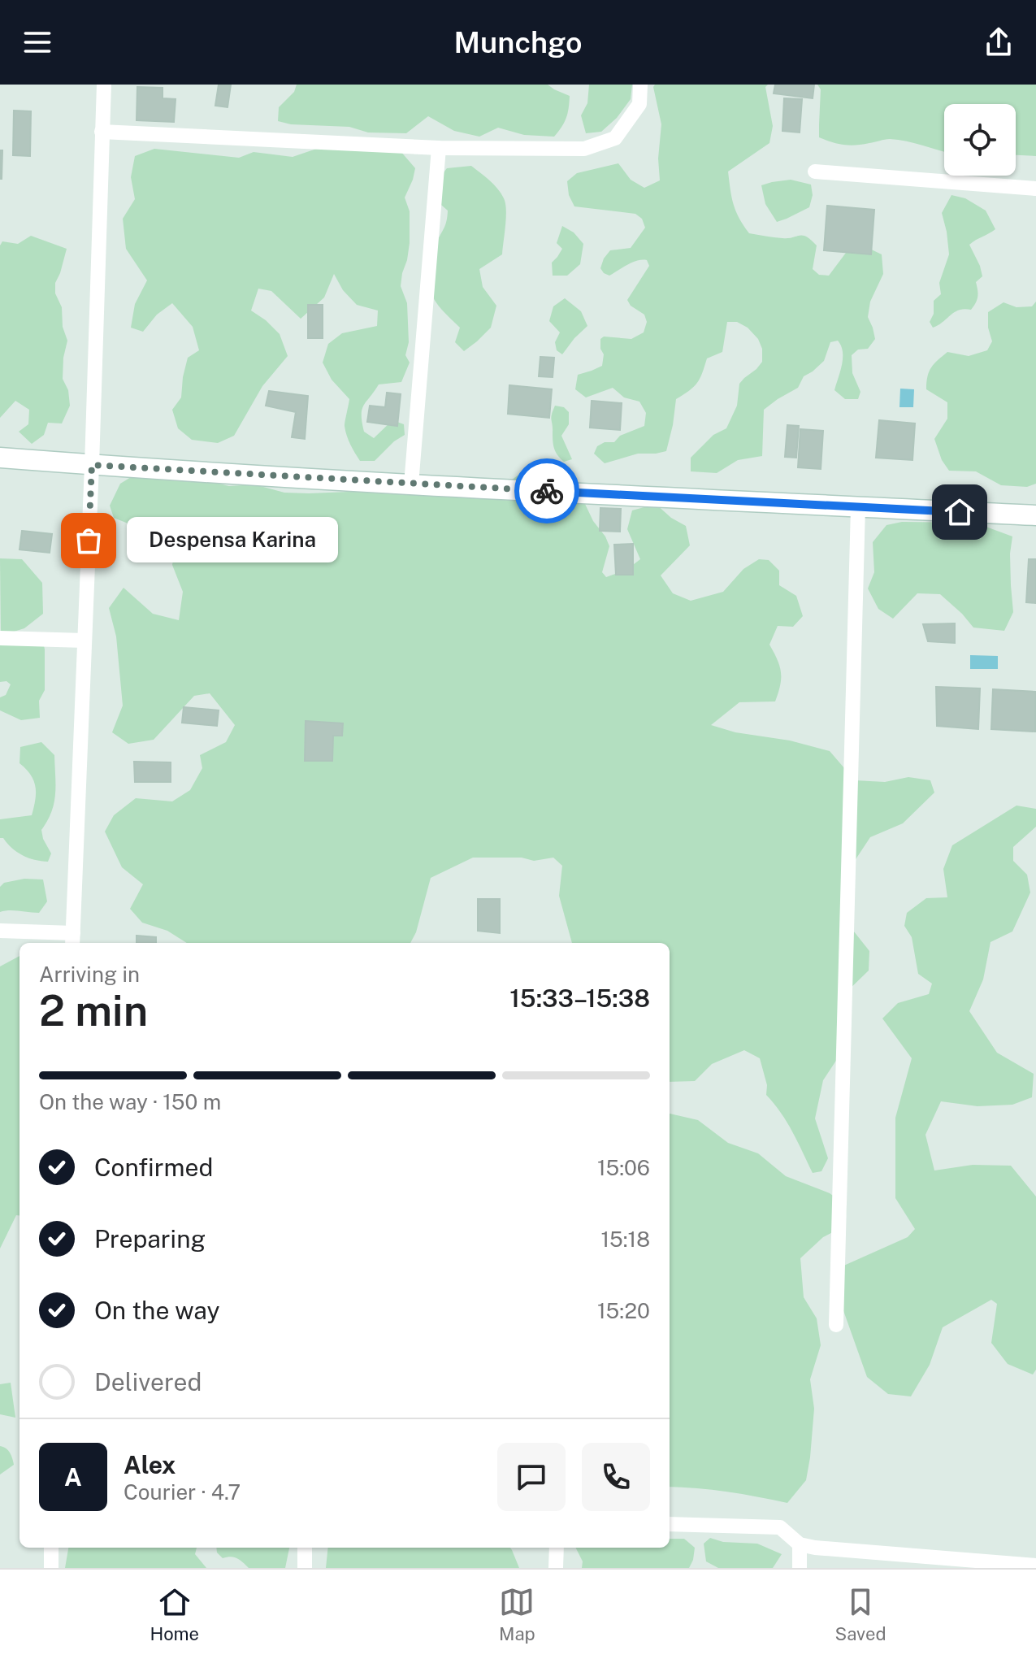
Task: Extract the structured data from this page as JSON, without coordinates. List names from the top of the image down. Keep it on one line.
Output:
{"places":["Despensa Karina"],"page":{"header":"Munchgo","bubble":"Despensa Karina","heading":["2 min","Arriving in","15:33–15:38"],"panel":["Alex","Courier · 4.7"],"bar":"On the way · 150 m","list":[["Confirmed","15:06"],["Preparing","15:18"],["On the way","15:20"],"Delivered"],"round":"A","tabs":["Home","Map","Saved"]}}
